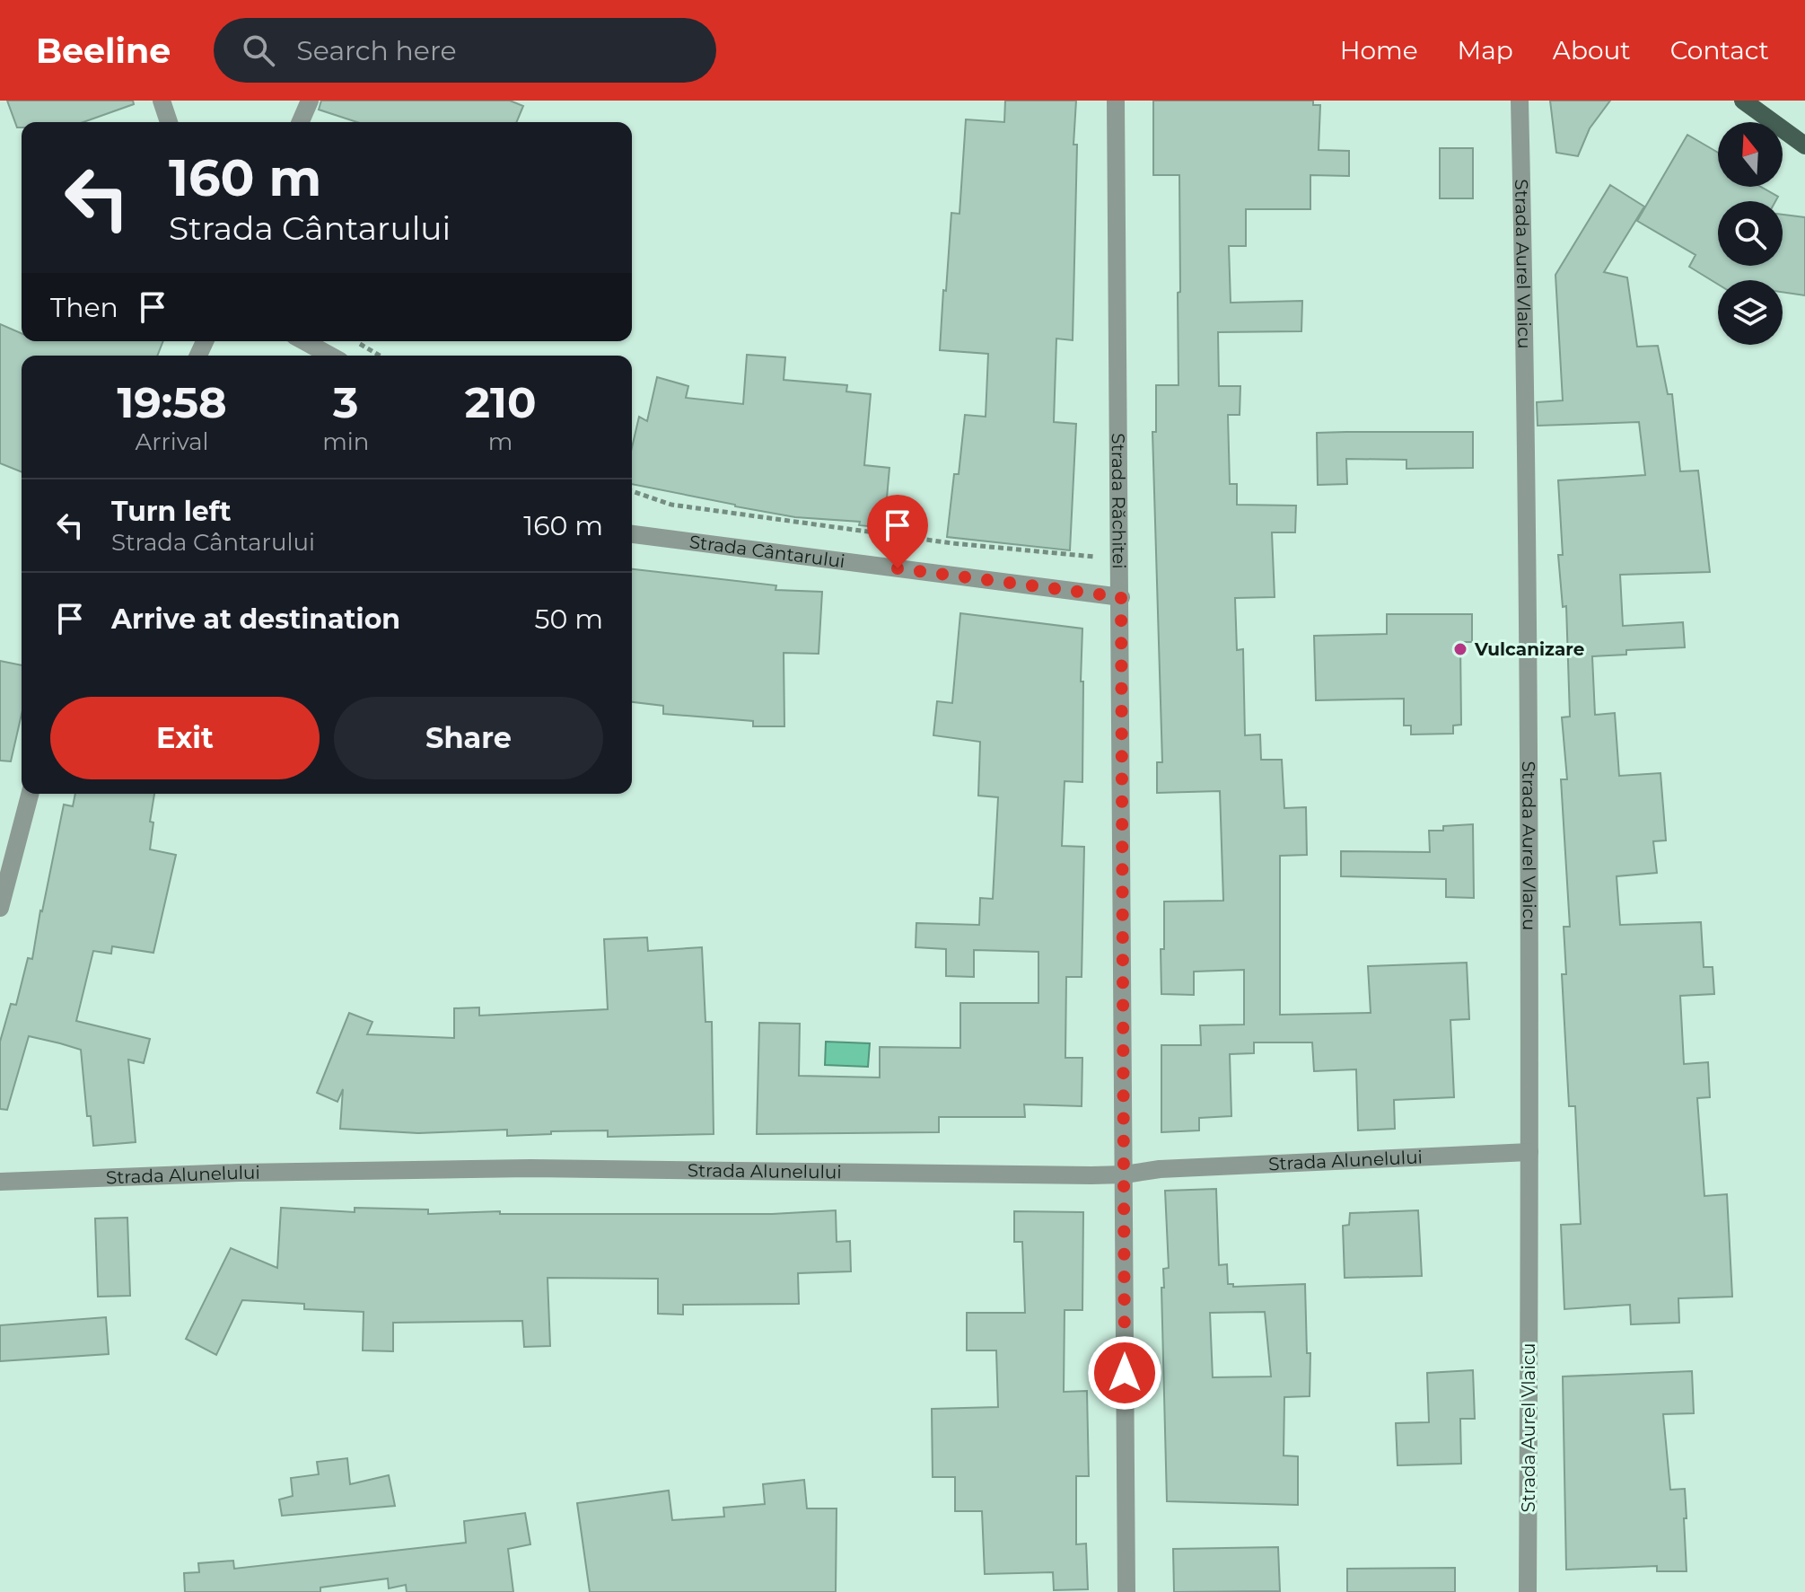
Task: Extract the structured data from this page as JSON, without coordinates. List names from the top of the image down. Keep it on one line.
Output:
{"streets":{"street":["Strada Aurel Vlaicu","Strada Răchitei","Strada Cântarului","Strada Alunelului"]},"crossings":[["Strada Aurel Vlaicu","Strada Alunelului"],["Strada Răchitei","Strada Cântarului"],["Strada Răchitei","Strada Alunelului"]],"places":["Vulcanizare"],"north":"top","page":{"header":"Beeline","search":"Search here","nav":["Home","Map","About","Contact"],"turn":["160 m","Strada Cântarului"],"then":"Then","eta":["19:58","Arrival","3","min","210","m"],"list":[{"name":"Turn left","note":"Strada Cântarului","value":"160 m"},{"name":"Arrive at destination","value":"50 m"}],"buttons":["Exit","Share"]}}
